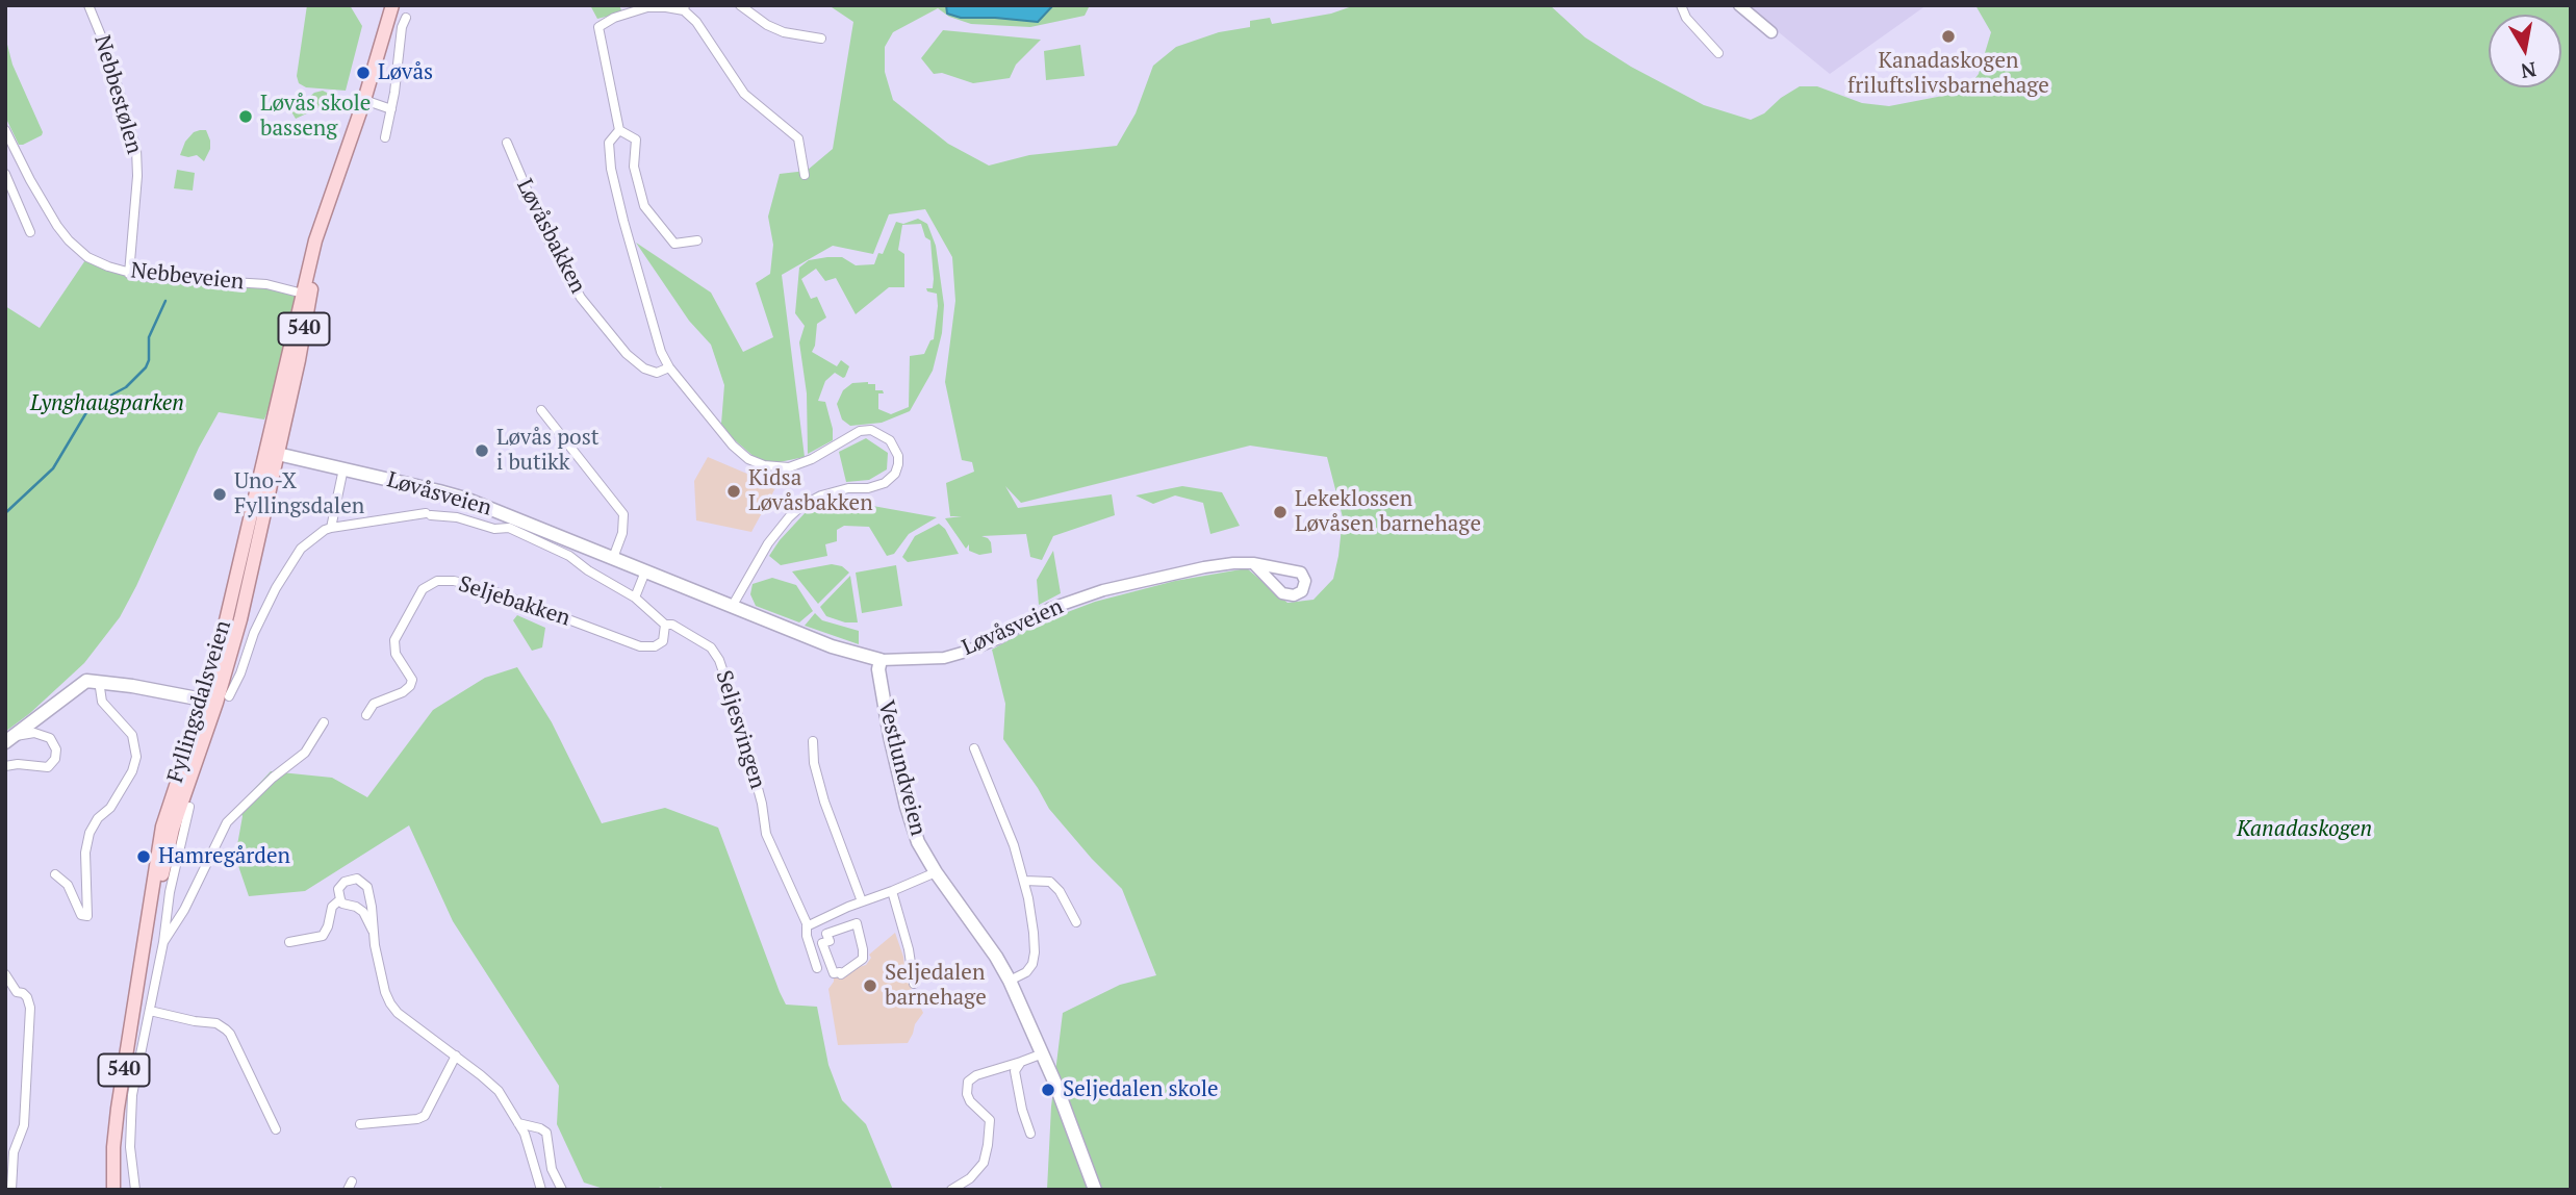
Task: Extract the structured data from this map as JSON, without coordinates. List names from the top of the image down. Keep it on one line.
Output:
{"streets":{"main road":["540","Løvåsveien","Fyllingsdalsveien","Vestlundveien"],"street":["Nebbestølen","Løvåsbakken","Nebbeveien","Seljebakken","Seljesvingen"]},"crossings":[["Nebbestølen","Nebbeveien"],["Nebbeveien","540"],["540","Løvåsveien"],["540","Fyllingsdalsveien"],["Løvåsveien","Fyllingsdalsveien"],["Løvåsveien","Seljesvingen"],["Løvåsveien","Vestlundveien"],["Seljebakken","Seljesvingen"]],"parks":["Lynghaugparken","Kanadaskogen"],"places":["Kanadaskogen friluftslivsbarnehage","Løvås","Løvås skole basseng","Løvås post i butikk","Kidsa Løvåsbakken","Uno-X Fyllingsdalen","Lekeklossen Løvåsen barnehage","Hamregården","Seljedalen barnehage","Seljedalen skole"],"north":"bottom"}
